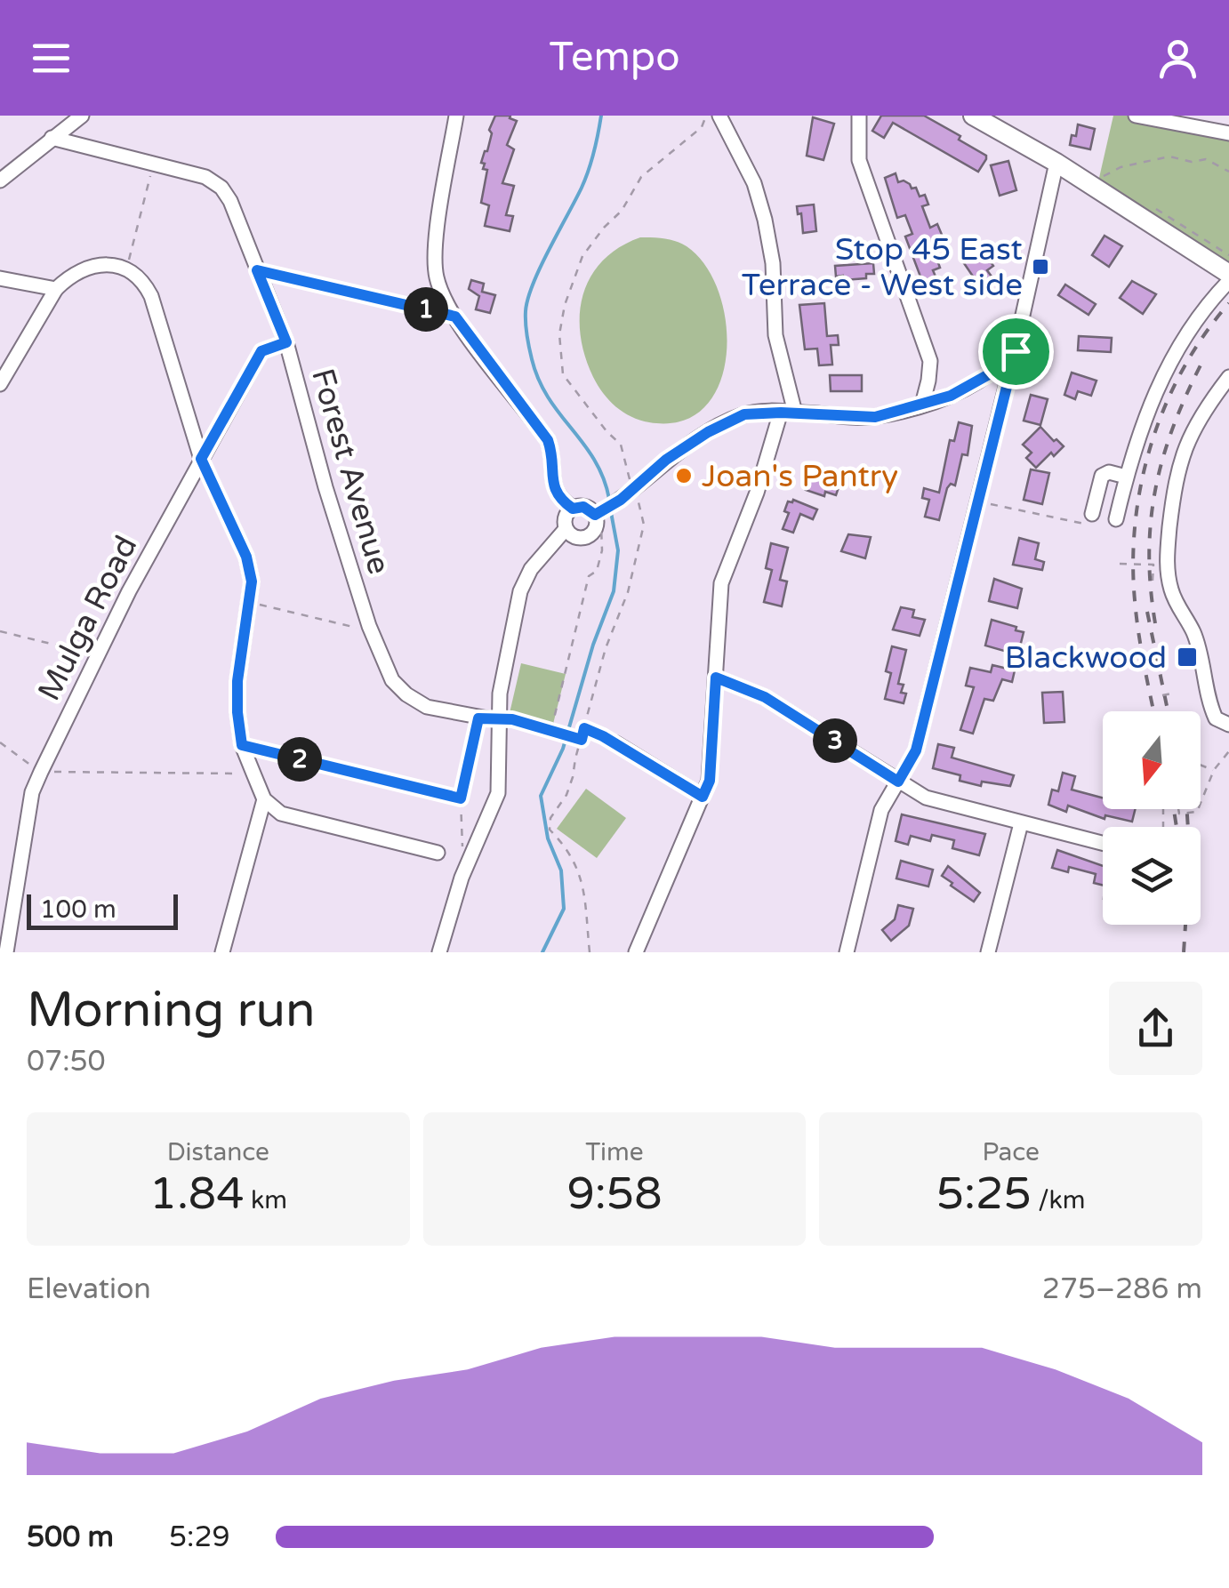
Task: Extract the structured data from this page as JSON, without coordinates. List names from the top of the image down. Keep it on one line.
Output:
{"streets":{"street":["Forest Avenue","Mulga Road"]},"crossings":[["Forest Avenue","Mulga Road"]],"places":{"transit":["Stop 45 East Terrace - West side","Blackwood"],"other":["Joan's Pantry"]},"scale_bar":"100 m","north":"bottom","page":{"header":"Tempo","pins":["1","3","2"],"scale":"100 m","heading":["Morning run","07:50"],"stats":[["Distance","1.84 km"],["Time","9:58"],["Pace","5:25 /km"]],"chart":["Elevation","275–286 m"],"list":[{"name":"500 m","note":"5:29"}]}}
